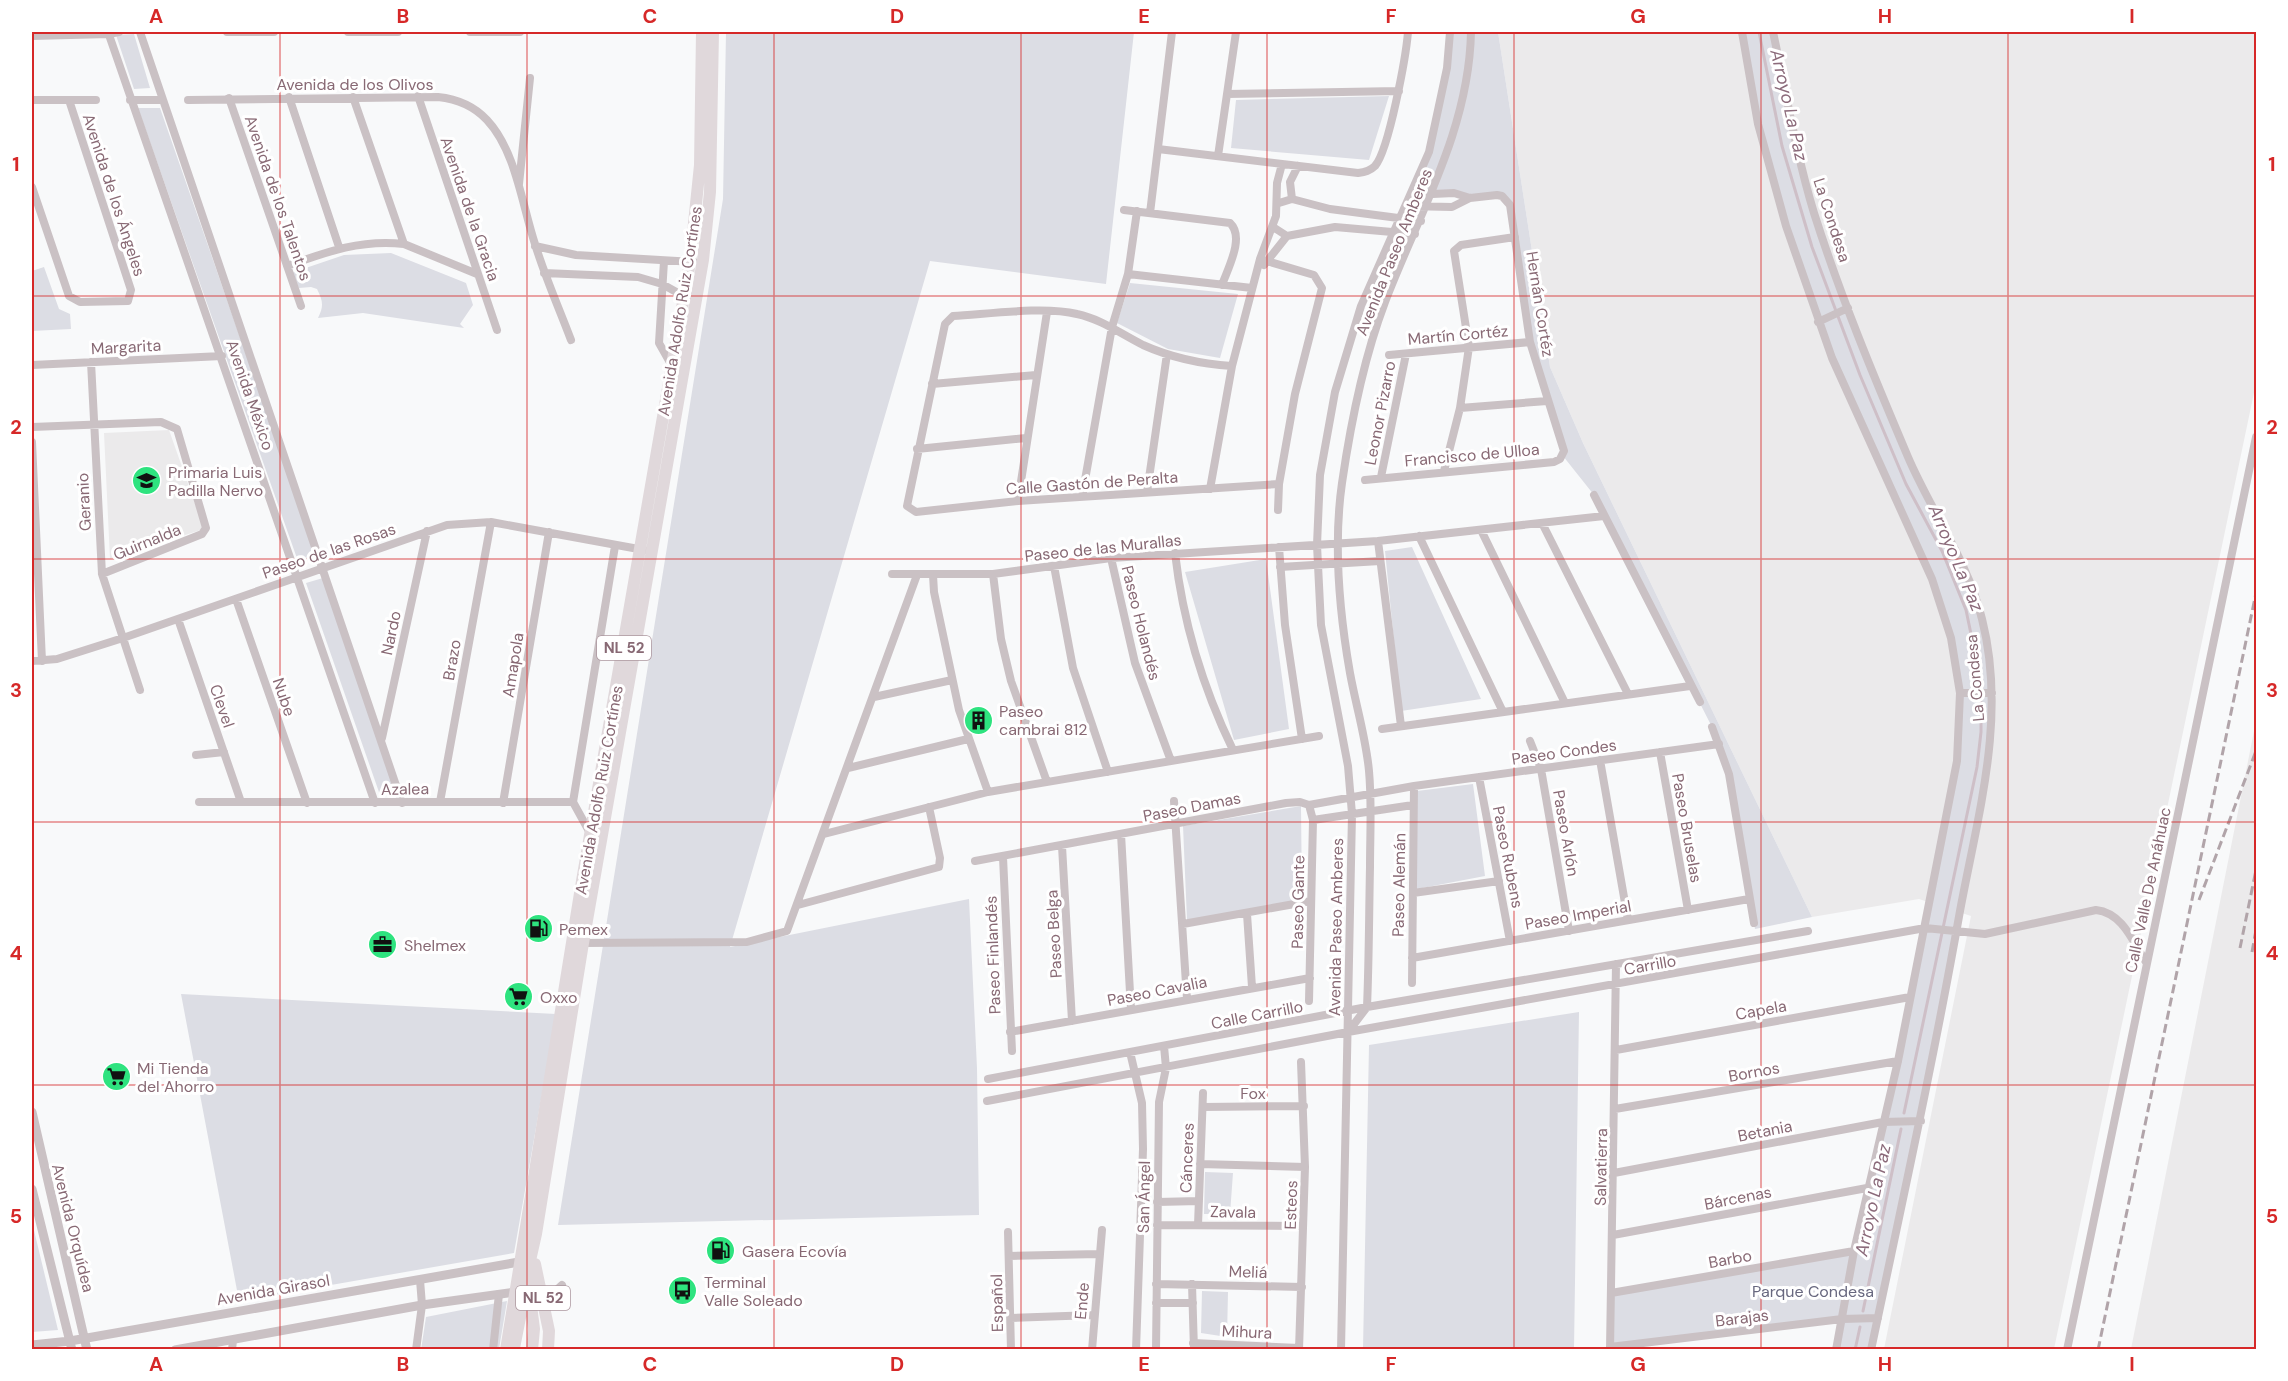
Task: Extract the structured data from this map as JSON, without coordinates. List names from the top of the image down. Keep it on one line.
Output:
{"streets":{"main road":["Avenida Adolfo Ruiz Cortínes","NL 52"],"street":["Avenida de los Olivos","Avenida de los Ángeles","Avenida de los Talentos","Avenida de la Gracia","La Condesa","Avenida Paseo Amberes","Hernán Cortéz","Martín Cortéz","Margarita","Avenida México","Leonor Pizarro","Francisco de Ulloa","Calle Gastón de Peralta","Geranio","Guirnalda","Paseo de las Murallas","Paseo de las Rosas","Paseo Holandés","Nardo","Brazo","Amapola","Nube","Clevel","Paseo Condes","Azalea","Paseo Damas","Paseo Bruselas","Paseo Arlón","Paseo Rubens","Paseo Alemán","Calle Valle De Anáhuac","Paseo Gante","Paseo Imperial","Paseo Belga","Paseo Finlandés","Carrillo","Paseo Cavalia","Capela","Calle Carrillo","Bornos","Fox","Betania","Cánceres","Salvatierra","San Ángel","Bárcenas","Esteos","Zavala","Avenida Orquídea","Barbo","Meliá","Avenida Girasol","Ende","Español","Barajas","Mihura"]},"crossings":[["Avenida de los Olivos","Avenida de los Talentos"],["Avenida de los Olivos","Avenida de la Gracia"],["La Condesa","Carrillo"],["La Condesa","Capela"],["La Condesa","Bornos"],["La Condesa","Betania"],["La Condesa","Bárcenas"],["La Condesa","Barbo"],["La Condesa","Barajas"],["Avenida Paseo Amberes","Paseo de las Murallas"],["Avenida Paseo Amberes","Paseo Damas"],["Avenida Paseo Amberes","Carrillo"],["Avenida Paseo Amberes","Calle Carrillo"],["Hernán Cortéz","Martín Cortéz"],["Hernán Cortéz","Francisco de Ulloa"],["Avenida Adolfo Ruiz Cortínes","Paseo de las Rosas"],["Avenida Adolfo Ruiz Cortínes","Avenida Girasol"],["Martín Cortéz","Leonor Pizarro"],["Margarita","Avenida México"],["Margarita","Geranio"],["Avenida México","Paseo de las Rosas"],["Avenida México","Nardo"],["Avenida México","Azalea"],["Leonor Pizarro","Francisco de Ulloa"],["Geranio","Guirnalda"],["Geranio","Paseo de las Rosas"],["Paseo de las Murallas","Paseo Holandés"],["Paseo de las Rosas","Nardo"],["Paseo de las Rosas","Brazo"],["Paseo de las Rosas","Amapola"],["Paseo de las Rosas","Nube"],["Paseo de las Rosas","Clevel"],["Brazo","Azalea"],["Amapola","Azalea"],["Nube","Azalea"],["Clevel","Azalea"],["Paseo Condes","Paseo Damas"],["Paseo Condes","Paseo Bruselas"],["Paseo Condes","Paseo Arlón"],["Paseo Condes","Paseo Rubens"],["Paseo Condes","Paseo Alemán"],["Paseo Damas","Paseo Alemán"],["Paseo Damas","Paseo Gante"],["Paseo Damas","Paseo Belga"],["Paseo Damas","Paseo Finlandés"],["Paseo Bruselas","Paseo Imperial"],["Paseo Arlón","Paseo Imperial"],["Paseo Rubens","Paseo Imperial"],["Paseo Alemán","Paseo Imperial"],["Calle Valle De Anáhuac","Carrillo"],["Paseo Gante","Paseo Cavalia"],["Paseo Belga","Paseo Cavalia"],["Paseo Finlandés","Paseo Cavalia"],["Carrillo","Calle Carrillo"],["Carrillo","Salvatierra"],["Capela","Salvatierra"],["Calle Carrillo","San Ángel"],["Bornos","Salvatierra"],["Fox","Cánceres"],["Fox","Esteos"],["Betania","Salvatierra"],["Cánceres","Zavala"],["Salvatierra","Bárcenas"],["Salvatierra","Barbo"],["Salvatierra","Barajas"],["San Ángel","Zavala"],["San Ángel","Meliá"],["Esteos","Zavala"],["Esteos","Meliá"],["Esteos","Mihura"],["Avenida Orquídea","Avenida Girasol"]],"water":["Arroyo La Paz"],"parks":["Parque Condesa"],"places":{"school or university":["Primaria Luis Padilla Nervo"],"building":["Paseo cambrai 812"],"fuel station":["Pemex","Gasera Ecovía"],"office":["Shelmex"],"supermarket":["Oxxo","Mi Tienda del Ahorro"],"bus stop":["Terminal Valle Soleado"]},"grid":{"columns":["A","B","C","D","E","F","G","H","I"],"rows":["1","2","3","4","5"]}}
